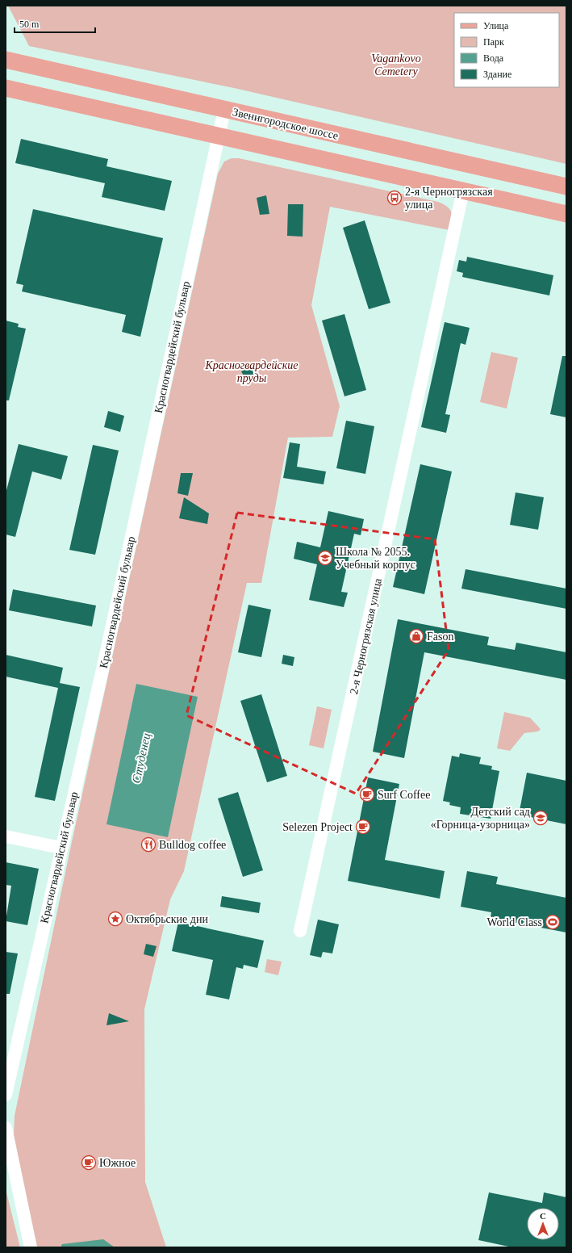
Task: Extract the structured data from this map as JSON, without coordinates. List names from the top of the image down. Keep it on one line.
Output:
{"streets":{"main road":["Звенигородское шоссе"],"street":["Красногвардейский бульвар","2-я Черногрязская улица"]},"crossings":[["Звенигородское шоссе","Красногвардейский бульвар"]],"water":["Студенец"],"parks":["Vagankovo Cemetery","Красногвардейские пруды"],"places":{"bus stop":["2-я Черногрязская улица"],"school or university":["Школа № 2055. Учебный корпус","Детский сад «Горница-узорница»"],"shop":["Fason"],"cafe":["Surf Coffee","Selezen Project","Южное"],"restaurant":["Bulldog coffee"],"place":["Октябрьские дни"],"sports":["World Class"]},"legend":["Улица","Парк","Вода","Здание"],"scale_bar":"50 m","north":"top"}
